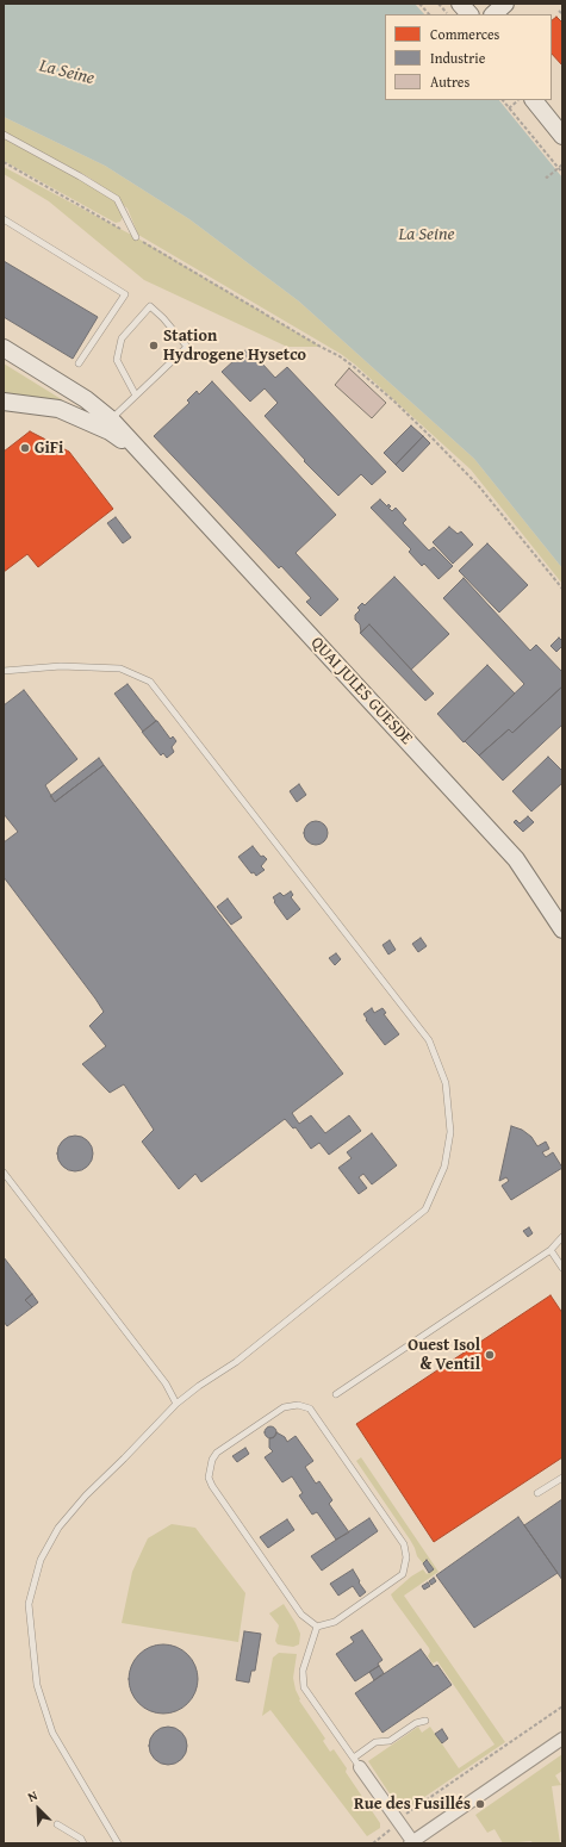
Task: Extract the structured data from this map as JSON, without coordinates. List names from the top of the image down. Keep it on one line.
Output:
{"streets":{"main road":["QUAI JULES GUESDE"]},"water":["La Seine"],"places":["Station Hydrogene Hysetco","GiFi","Ouest Isol & Ventil","Rue des Fusillés"],"legend":["Commerces","Industrie","Autres"],"north":"top left"}
